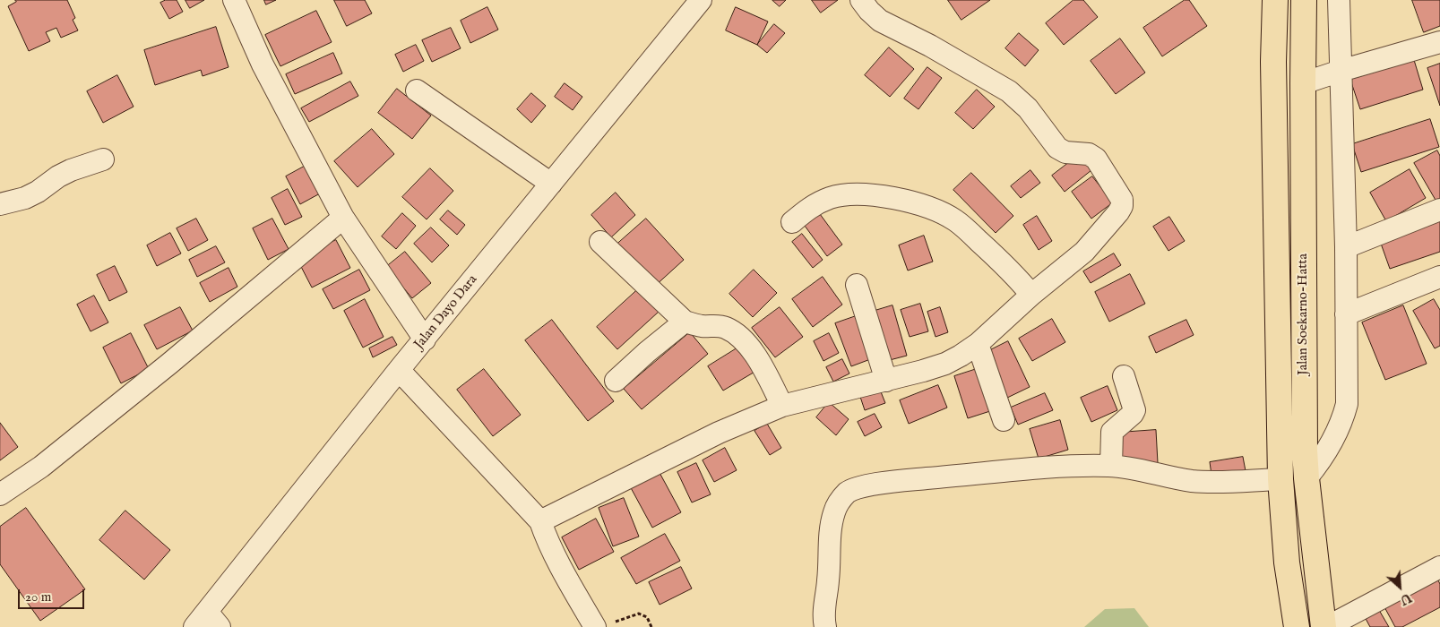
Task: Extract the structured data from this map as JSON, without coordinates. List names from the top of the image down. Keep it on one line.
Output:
{"streets":{"main road":["Jalan Soekarno-Hatta"],"street":["Jalan Dayo Dara"]},"scale_bar":"20 m","north":"bottom right"}
